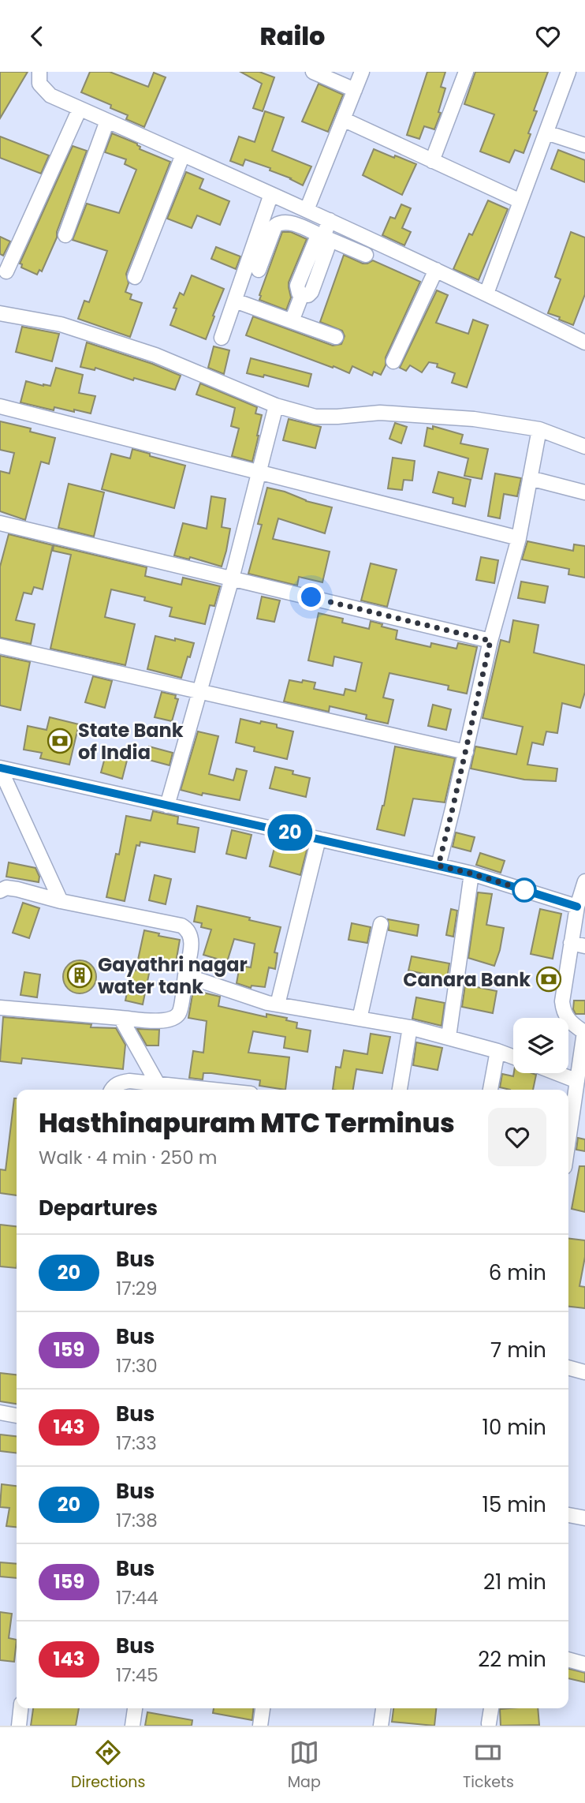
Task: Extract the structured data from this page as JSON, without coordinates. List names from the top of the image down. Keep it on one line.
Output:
{"places":{"bank":["State Bank of India","Canara Bank"],"building":["Gayathri nagar water tank"]},"lines":["bus line 20"],"page":{"header":"Railo","on_map":"20","heading":[["Hasthinapuram MTC Terminus","Walk · 4 min · 250 m"],"Departures"],"list":[{"mark":"20","name":"Bus","note":"17:29","value":"6 min"},{"mark":"159","name":"Bus","note":"17:30","value":"7 min"},{"mark":"143","name":"Bus","note":"17:33","value":"10 min"},{"mark":"20","name":"Bus","note":"17:38","value":"15 min"},{"mark":"159","name":"Bus","note":"17:44","value":"21 min"},{"mark":"143","name":"Bus","note":"17:45","value":"22 min"}],"tabs":["Directions","Map","Tickets"]}}
